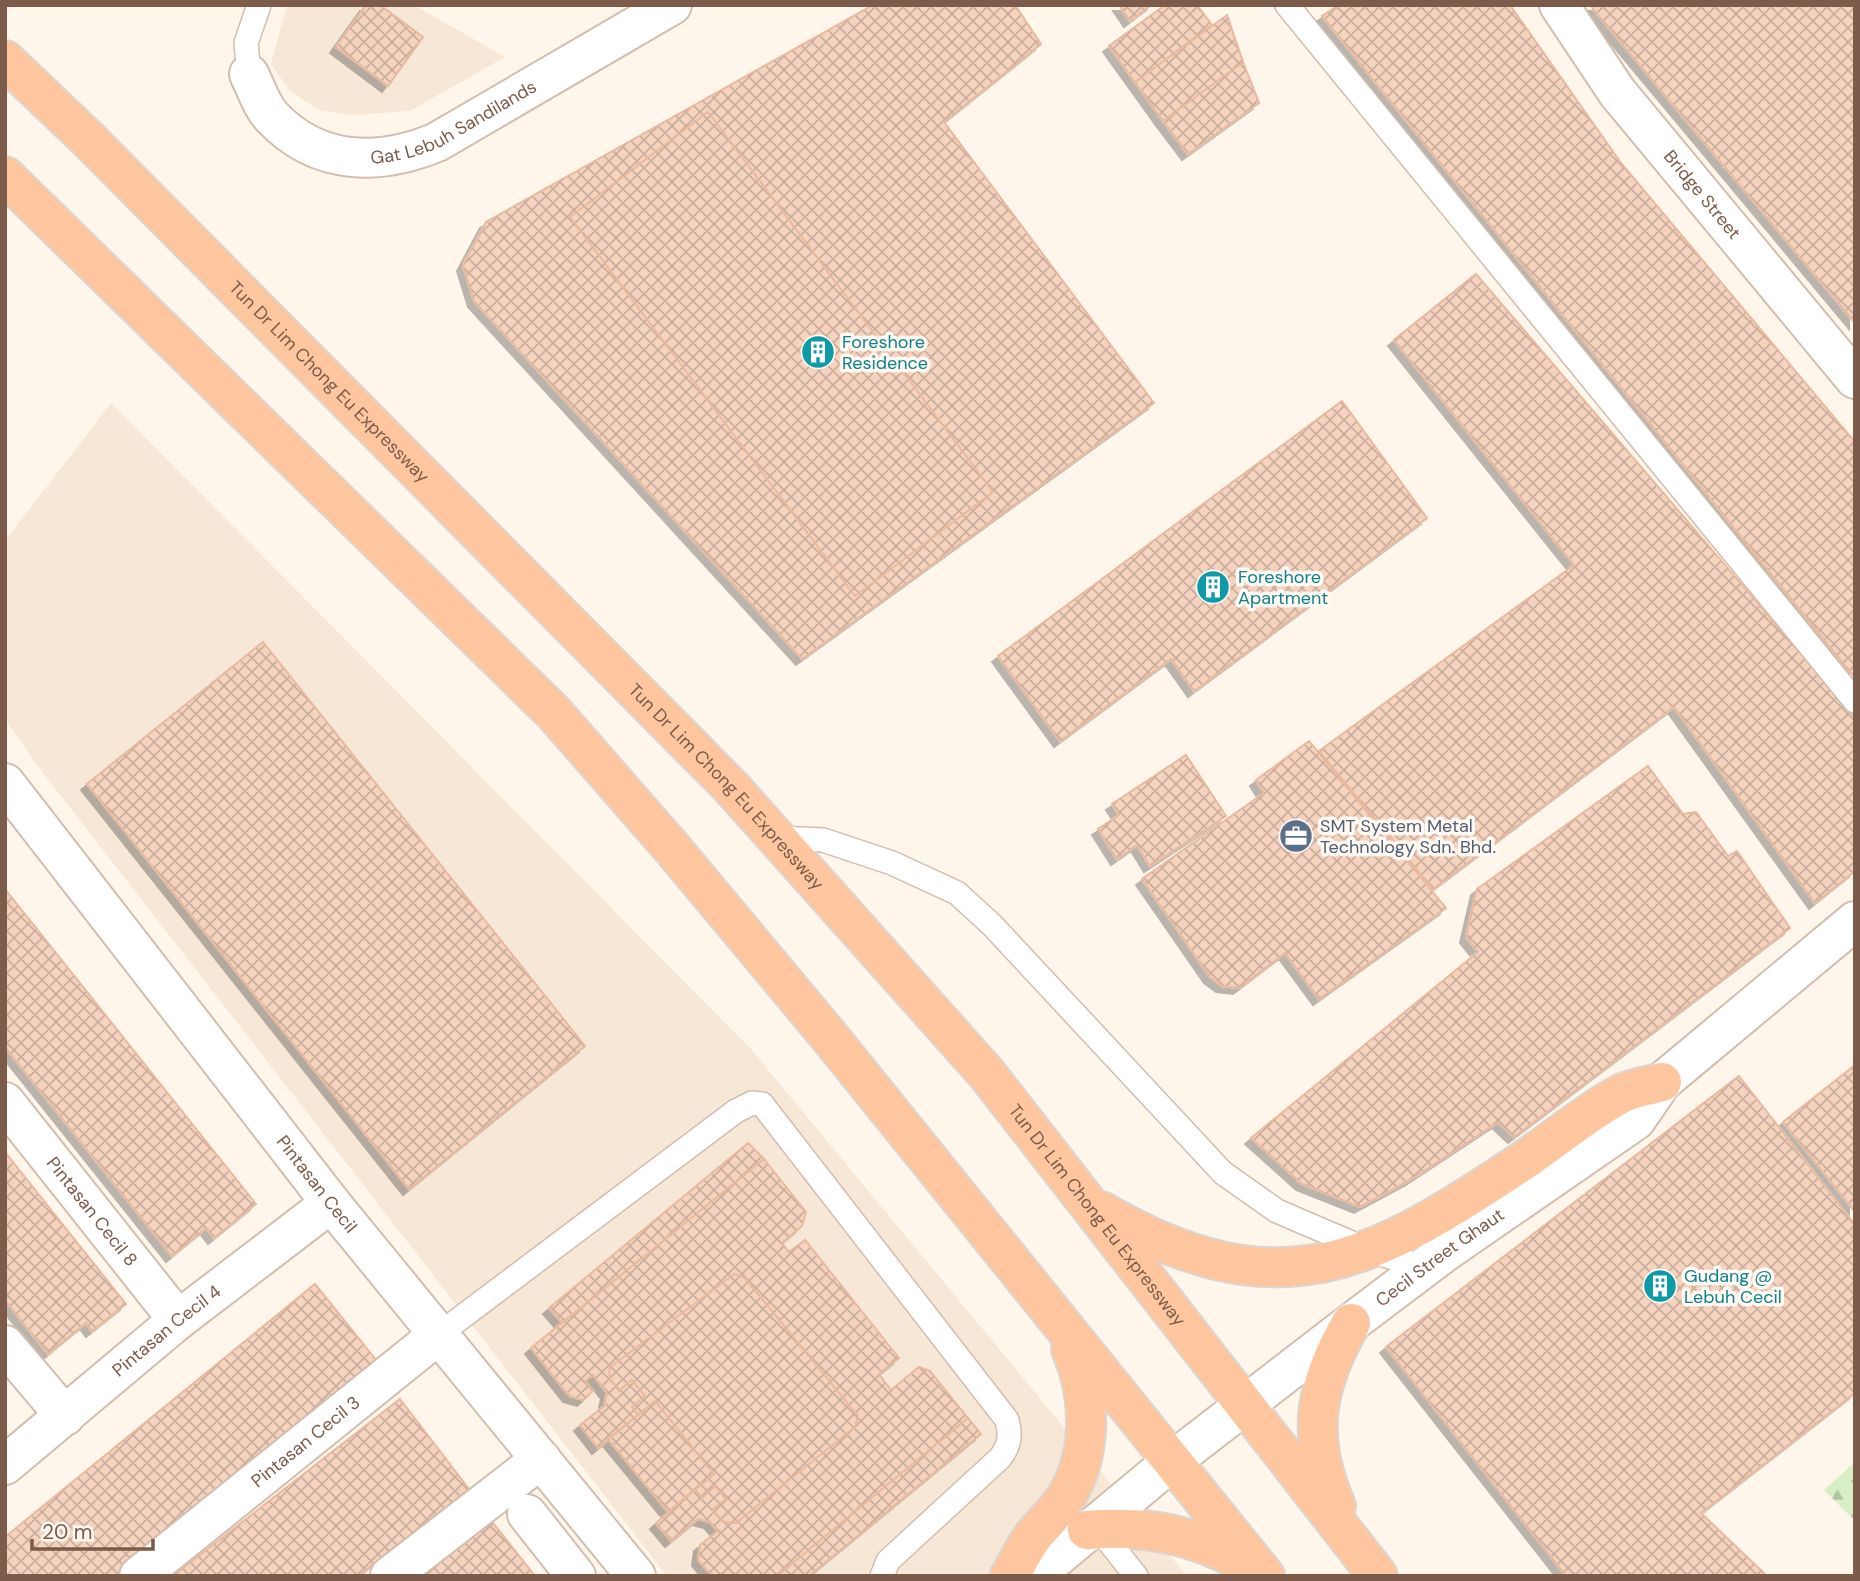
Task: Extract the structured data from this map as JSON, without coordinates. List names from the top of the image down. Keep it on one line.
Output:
{"streets":{"highway":["Tun Dr Lim Chong Eu Expressway"],"street":["Gat Lebuh Sandilands","Bridge Street","Pintasan Cecil","Pintasan Cecil 8","Cecil Street Ghaut","Pintasan Cecil 4","Pintasan Cecil 3"]},"crossings":[["Tun Dr Lim Chong Eu Expressway","Cecil Street Ghaut"],["Pintasan Cecil","Pintasan Cecil 4"],["Pintasan Cecil","Pintasan Cecil 3"],["Pintasan Cecil 8","Pintasan Cecil 4"]],"places":{"building":["Foreshore Residence","Foreshore Apartment","Gudang @ Lebuh Cecil"],"office":["SMT System Metal Technology Sdn. Bhd."]},"scale_bar":"20 m"}
